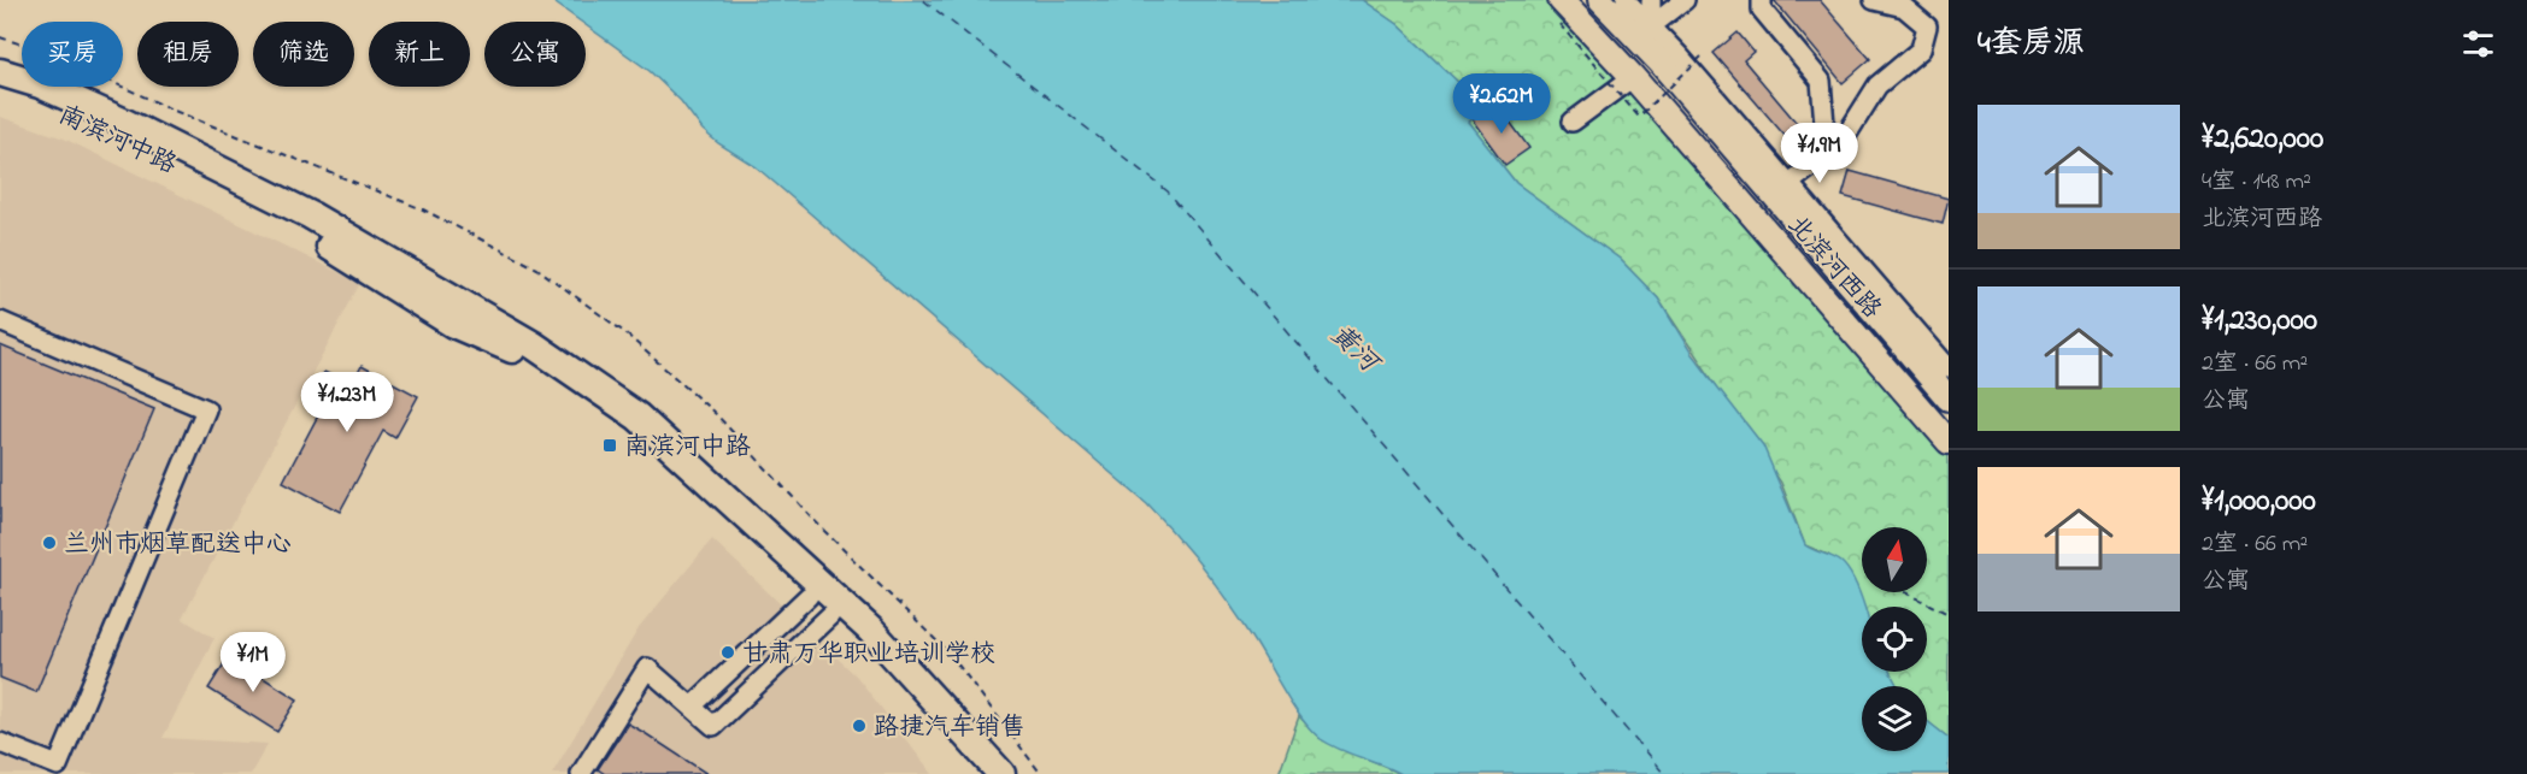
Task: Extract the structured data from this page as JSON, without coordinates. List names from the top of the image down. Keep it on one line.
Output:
{"streets":{"highway":["南滨河中路"],"main road":["北滨河西路"]},"water":["黄河"],"places":{"transit":["南滨河中路"],"other":["兰州市烟草配送中心","甘肃万华职业培训学校","路捷汽车销售"]},"north":"top","page":{"heading":"4套房源","chip":["买房","租房","筛选","新上","公寓"],"price":["¥2.62M","¥1.9M","¥1.23M","¥1M"],"list":[{"name":"¥2,620,000","note":"4室 · 148 m² · 北滨河西路"},{"name":"¥1,230,000","note":"2室 · 66 m² · 公寓"},{"name":"¥1,000,000","note":"2室 · 66 m² · 公寓"}]}}
